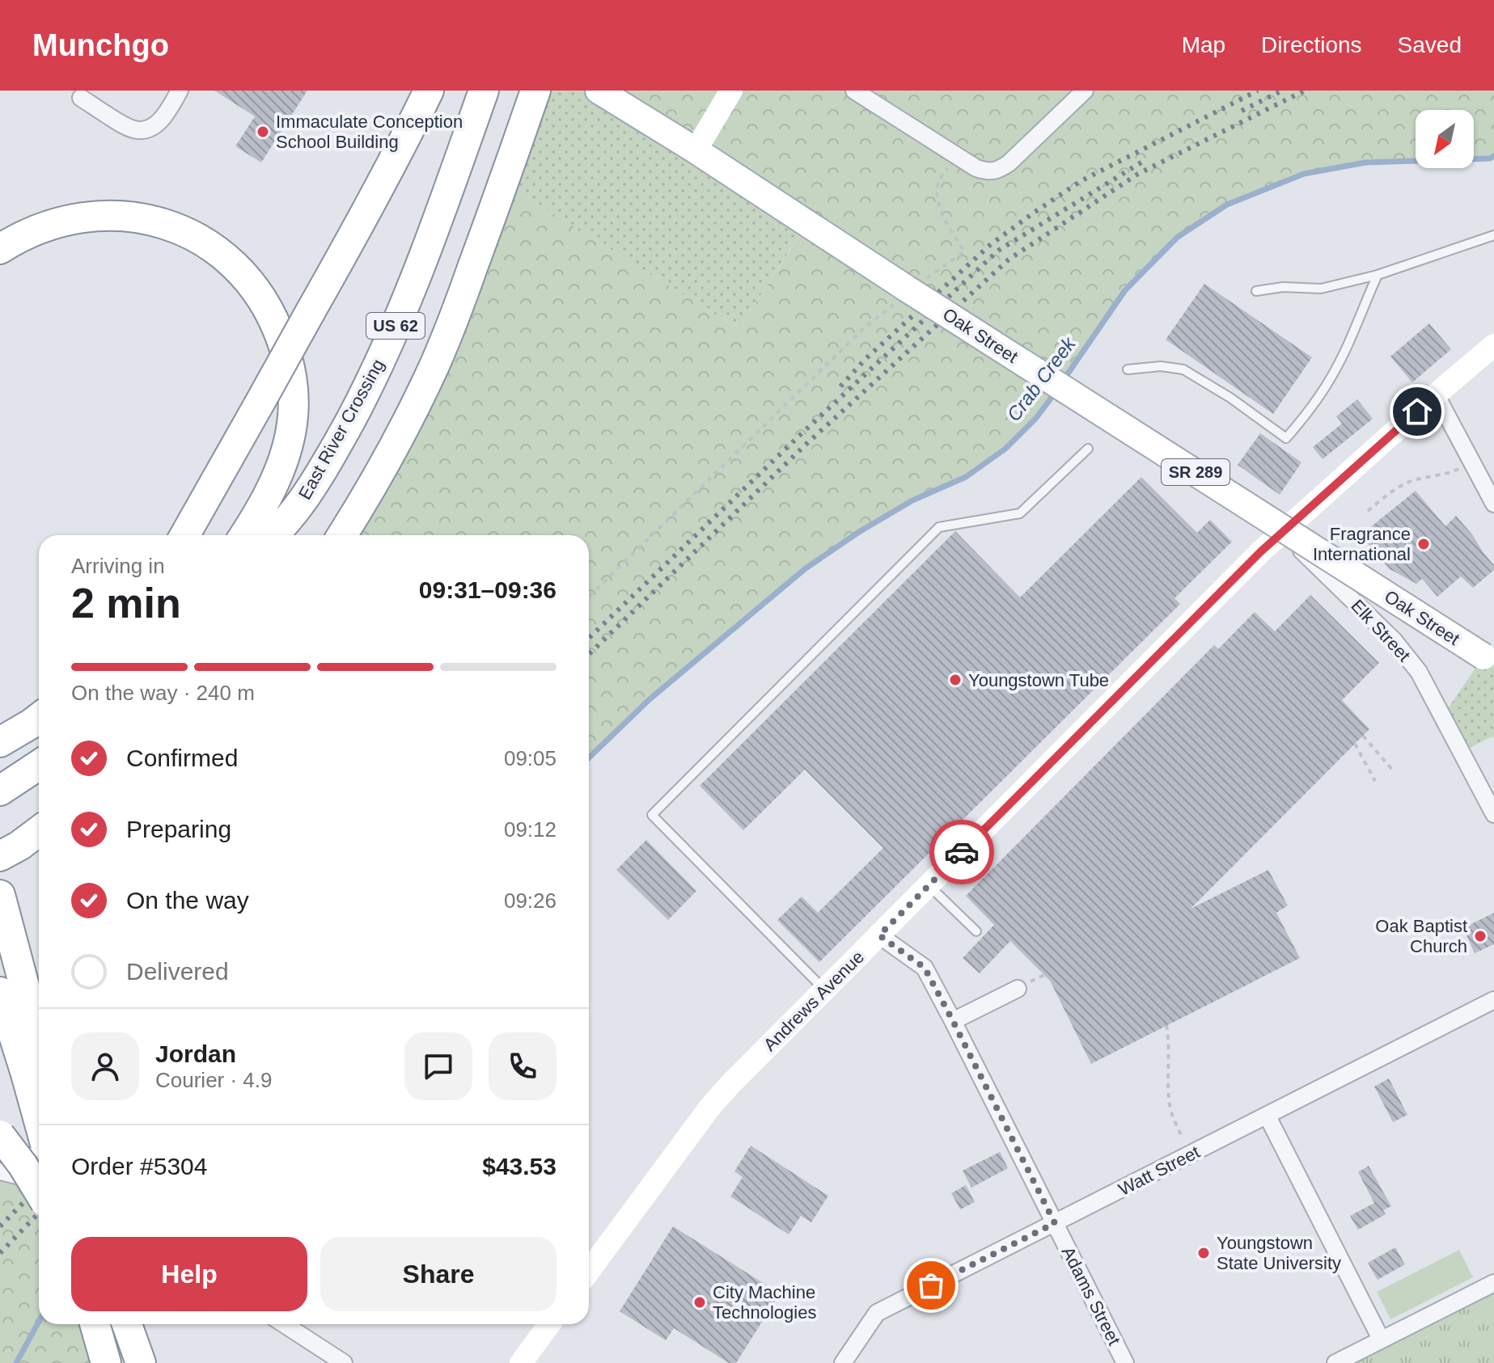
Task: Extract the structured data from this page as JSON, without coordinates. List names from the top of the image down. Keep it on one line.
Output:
{"streets":{"highway":["US 62","East River Crossing"],"main road":["Oak Street","SR 289"],"street":["Elk Street","Andrews Avenue","Watt Street","Adams Street"]},"crossings":[["Elk Street","Andrews Avenue"],["Andrews Avenue","Adams Street"],["Watt Street","Adams Street"]],"water":["Crab Creek"],"places":["Immaculate Conception School Building","Fragrance International","Youngstown Tube","Oak Baptist Church","Youngstown State University","City Machine Technologies"],"north":"bottom left","page":{"header":"Munchgo","nav":["Map","Directions","Saved"],"heading":["2 min","Arriving in","09:31–09:36"],"panel":["Jordan","Courier · 4.9","Order #5304","$43.53"],"bar":"On the way · 240 m","list":[["Confirmed","09:05"],["Preparing","09:12"],["On the way","09:26"],"Delivered"],"buttons":["Help","Share"]}}
